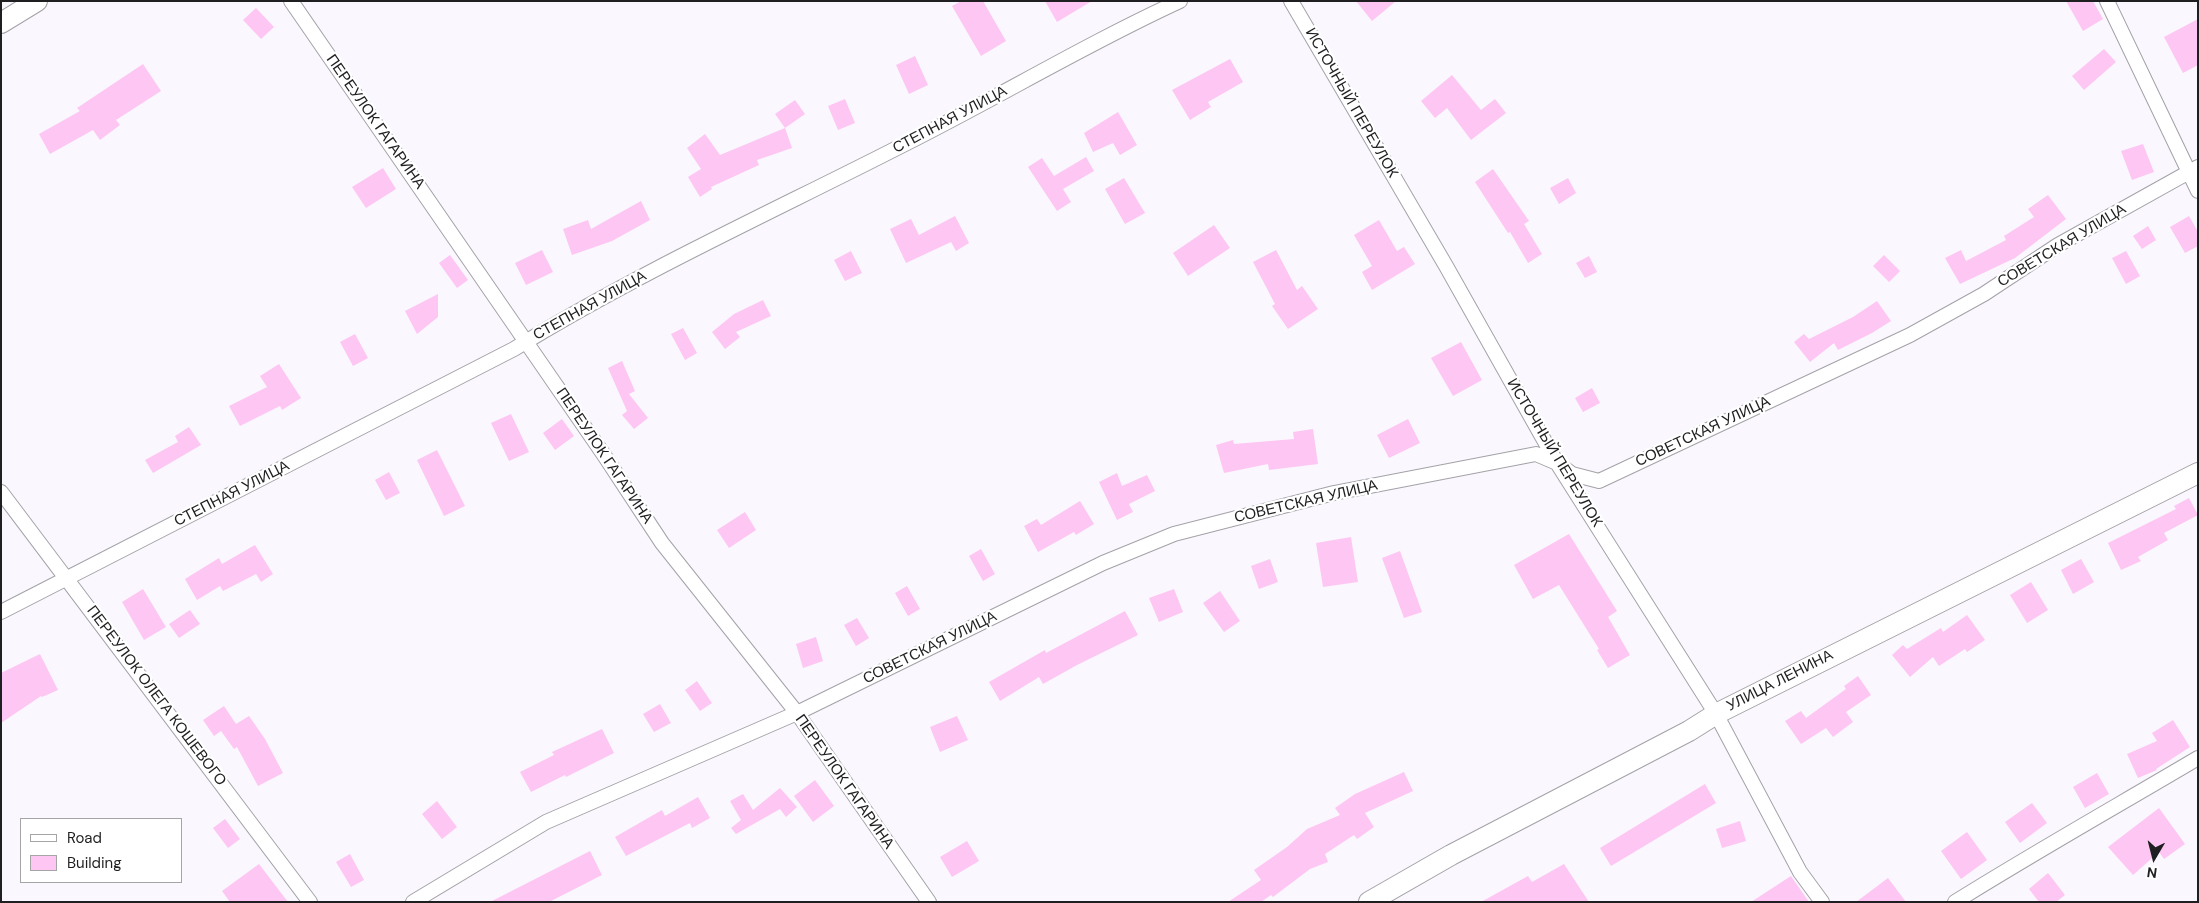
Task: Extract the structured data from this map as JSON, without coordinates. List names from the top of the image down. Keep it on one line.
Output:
{"streets":{"street":["ИСТОЧНЫЙ ПЕРЕУЛОК","СТЕПНАЯ УЛИЦА","ПЕРЕУЛОК ГАГАРИНА","СОВЕТСКАЯ УЛИЦА","УЛИЦА ЛЕНИНА","ПЕРЕУЛОК ОЛЕГА КОШЕВОГО"]},"crossings":[["ИСТОЧНЫЙ ПЕРЕУЛОК","СОВЕТСКАЯ УЛИЦА"],["ИСТОЧНЫЙ ПЕРЕУЛОК","УЛИЦА ЛЕНИНА"],["СТЕПНАЯ УЛИЦА","ПЕРЕУЛОК ГАГАРИНА"],["СТЕПНАЯ УЛИЦА","ПЕРЕУЛОК ОЛЕГА КОШЕВОГО"],["ПЕРЕУЛОК ГАГАРИНА","СОВЕТСКАЯ УЛИЦА"]],"legend":["Road","Building"],"north":"bottom"}
